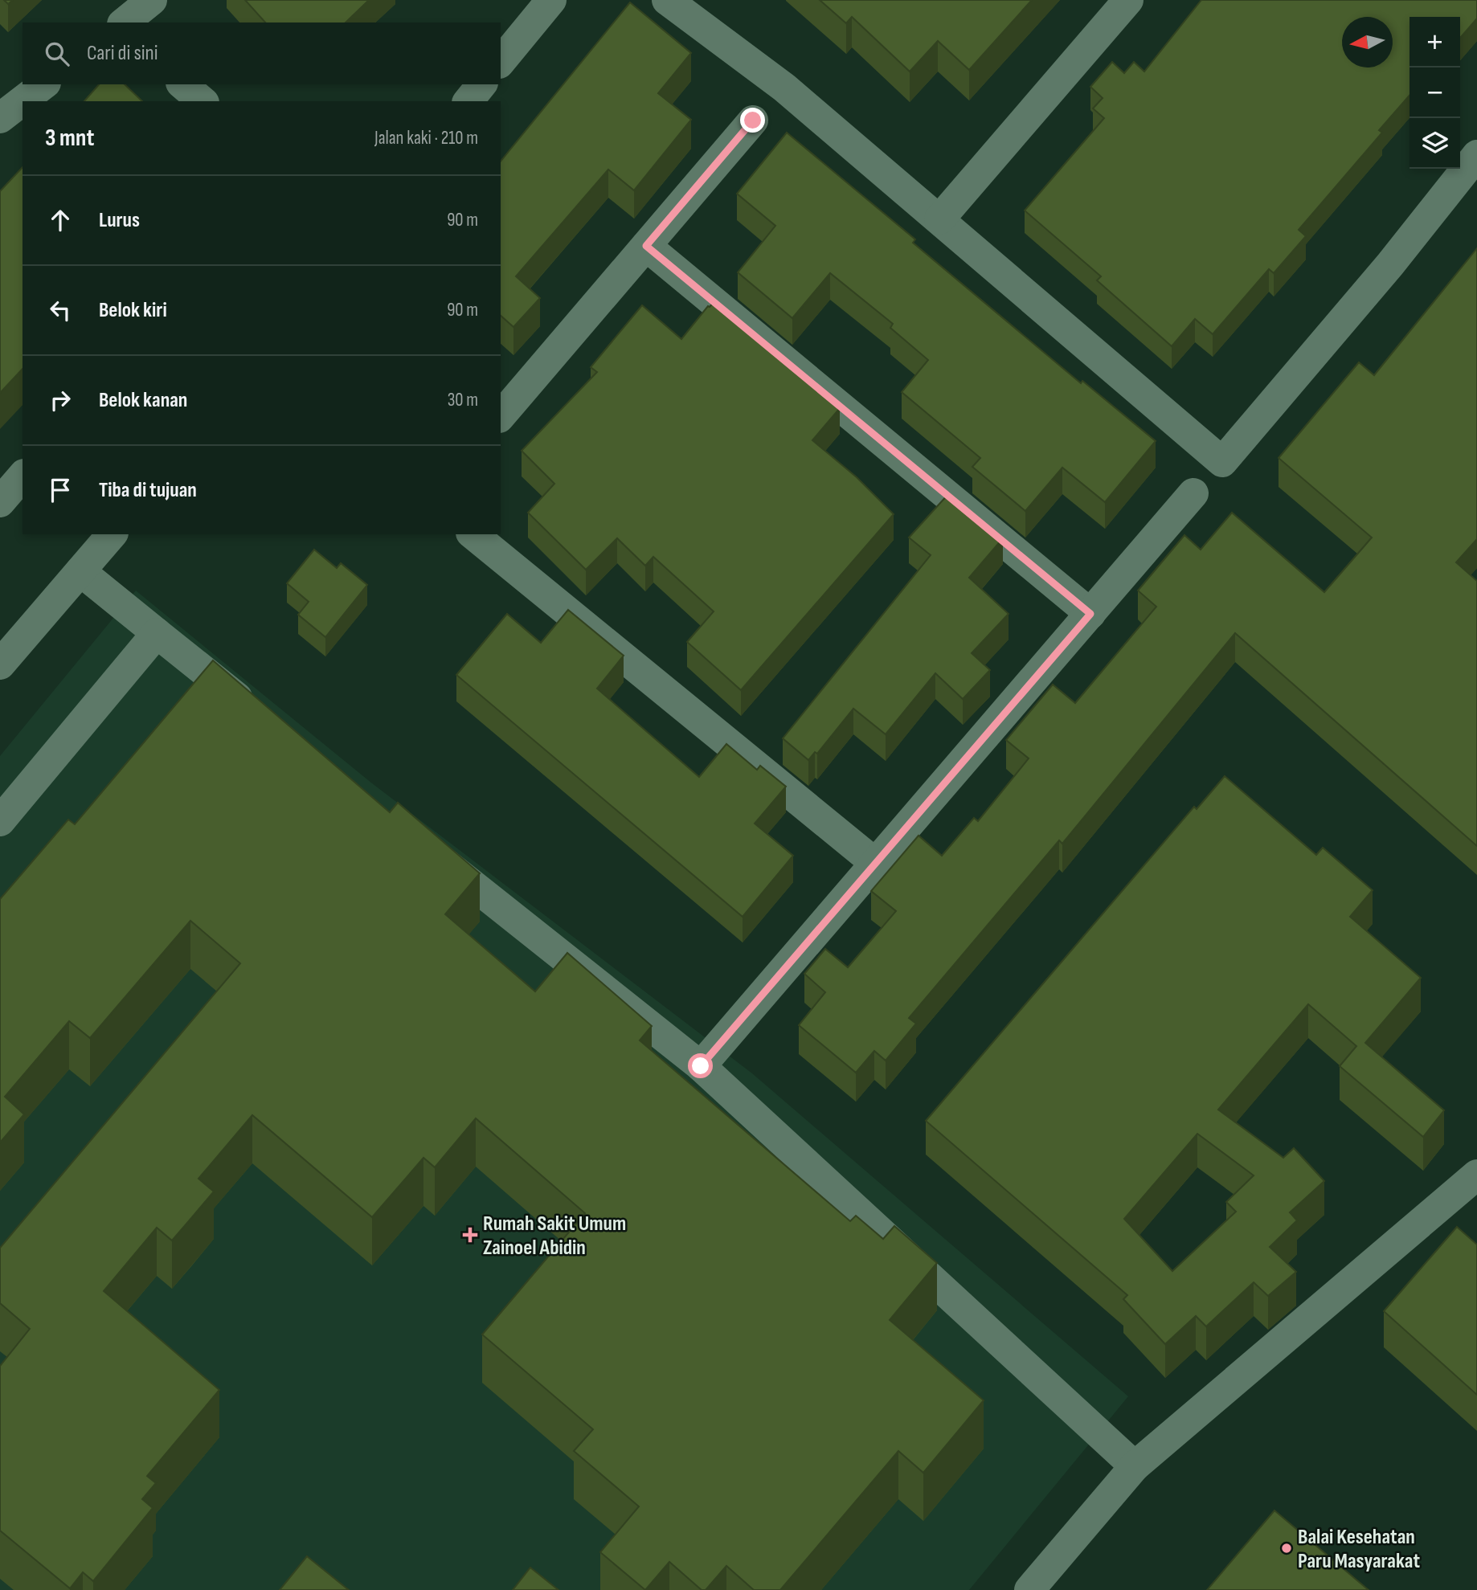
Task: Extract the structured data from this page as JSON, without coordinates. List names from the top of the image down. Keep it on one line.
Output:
{"places":{"health":["Rumah Sakit Umum Zainoel Abidin"],"other":["Balai Kesehatan Paru Masyarakat"]},"north":"left","page":{"map_buttons":["+","−"],"search":"Cari di sini","heading":["3 mnt","Jalan kaki · 210 m"],"list":[["Lurus","90 m"],["Belok kiri","90 m"],["Belok kanan","30 m"],"Tiba di tujuan"]}}
